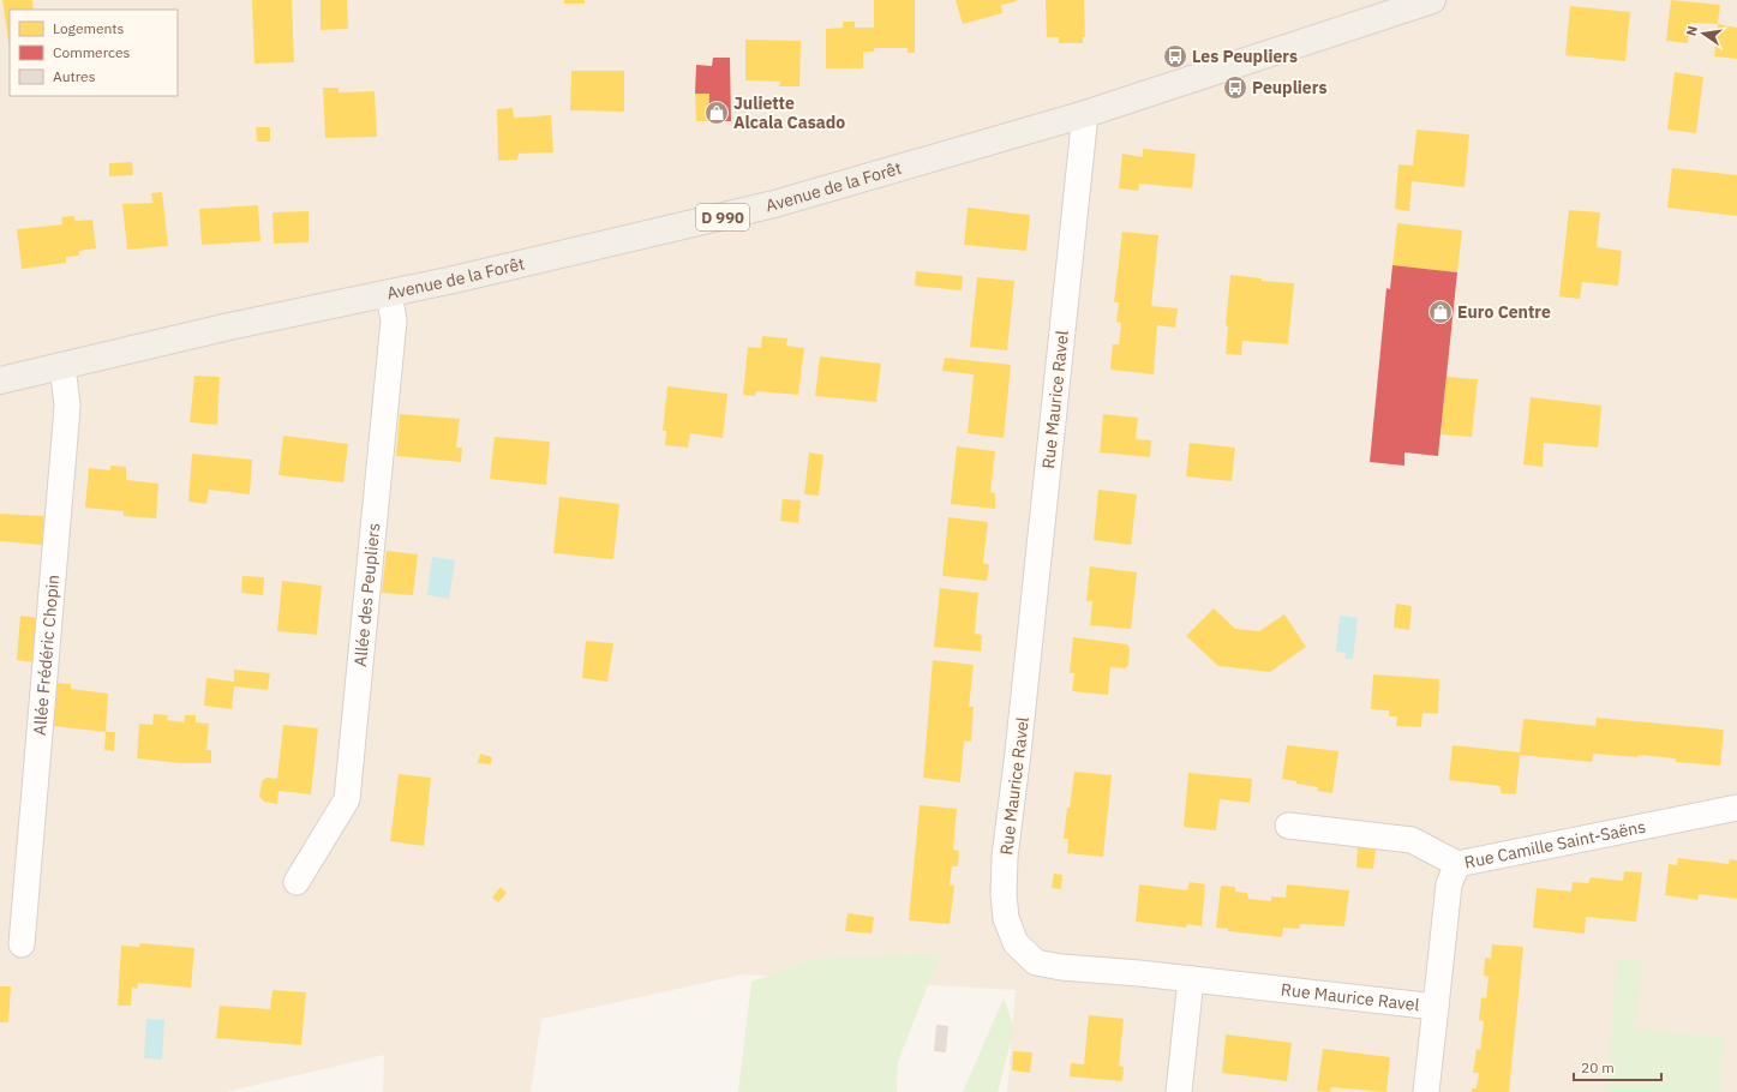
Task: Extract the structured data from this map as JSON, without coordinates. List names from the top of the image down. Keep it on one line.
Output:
{"streets":{"main road":["Avenue de la Forêt","D 990"],"street":["Rue Maurice Ravel","Allée des Peupliers","Allée Frédéric Chopin","Rue Camille Saint-Saëns"]},"crossings":[["Avenue de la Forêt","Rue Maurice Ravel"],["Avenue de la Forêt","Allée des Peupliers"],["Avenue de la Forêt","Allée Frédéric Chopin"],["Rue Maurice Ravel","Rue Camille Saint-Saëns"]],"places":{"bus stop":["Les Peupliers","Peupliers"],"shop":["Juliette Alcala Casado","Euro Centre"]},"legend":["Logements","Commerces","Autres"],"scale_bar":"20 m","north":"left"}
